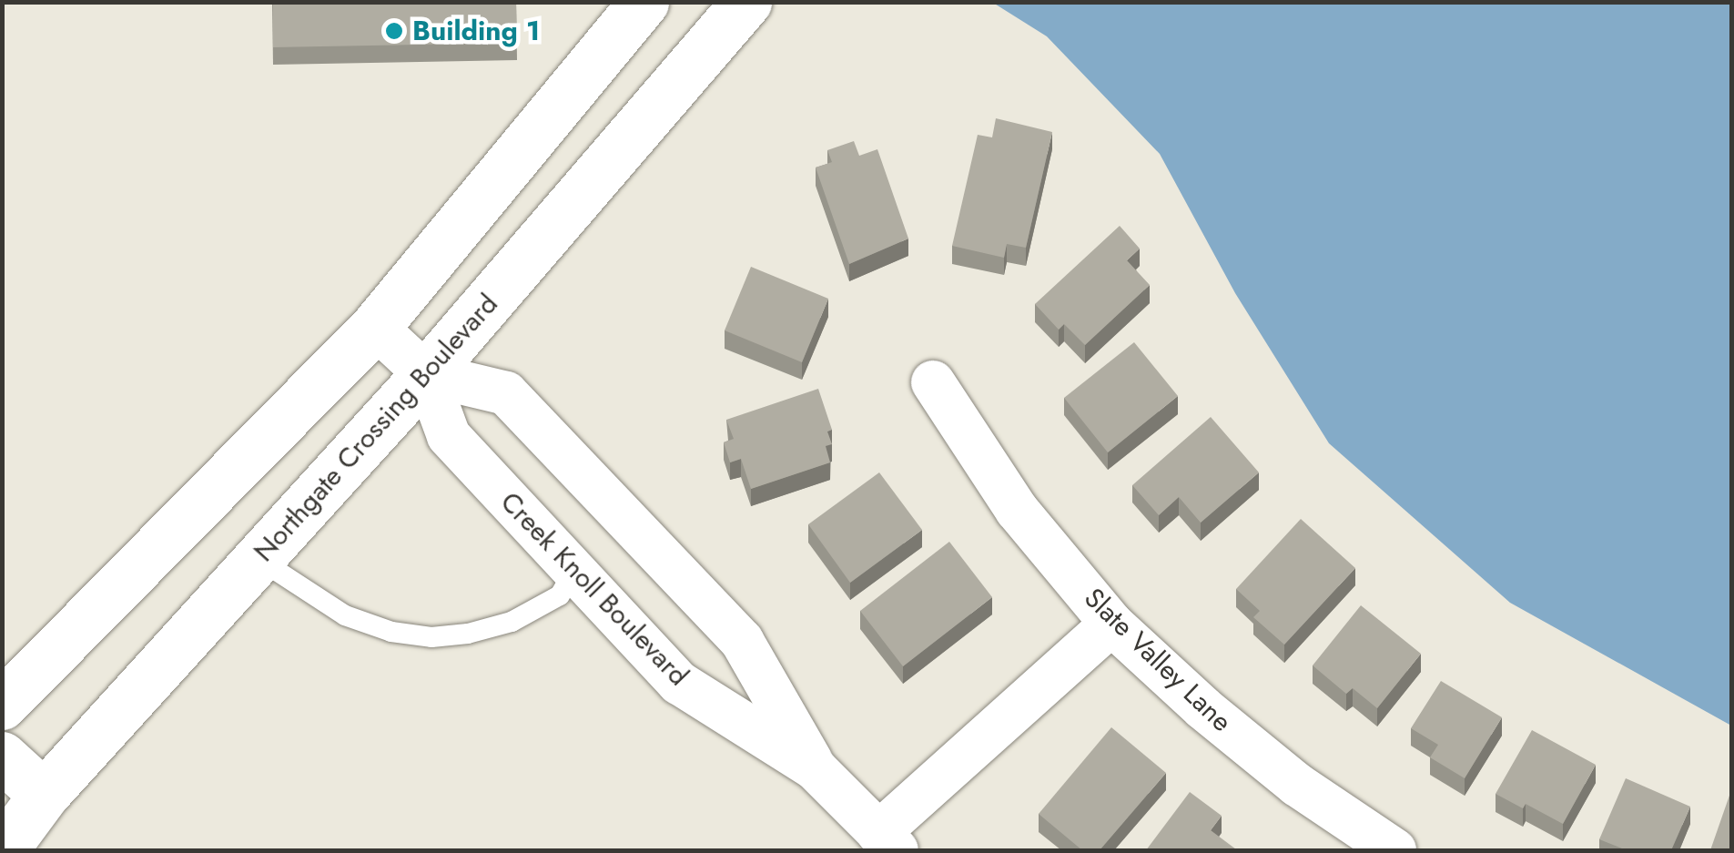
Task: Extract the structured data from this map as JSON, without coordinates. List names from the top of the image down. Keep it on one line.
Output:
{"streets":{"street":["Northgate Crossing Boulevard","Creek Knoll Boulevard","Slate Valley Lane"]},"crossings":[["Northgate Crossing Boulevard","Creek Knoll Boulevard"]],"places":["Building 1"]}
